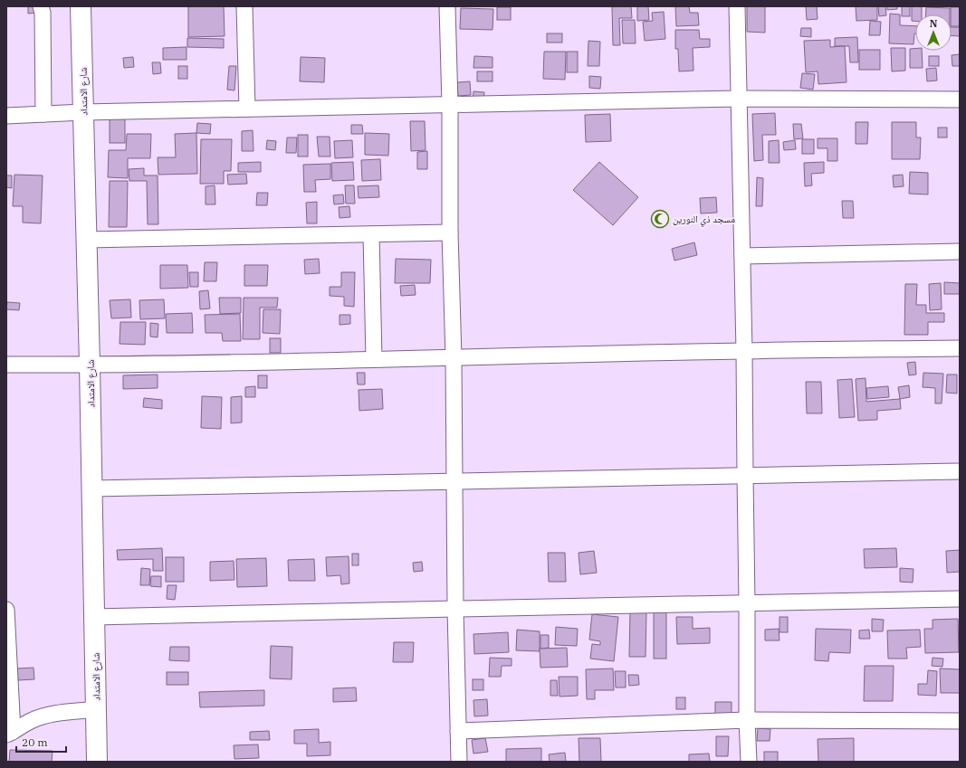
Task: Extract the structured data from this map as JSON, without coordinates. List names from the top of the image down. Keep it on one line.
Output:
{"streets":{"street":["شارع الامتداد"]},"places":{"mosque":["مسجد ذي النورين"]},"scale_bar":"20 m","north":"top"}
